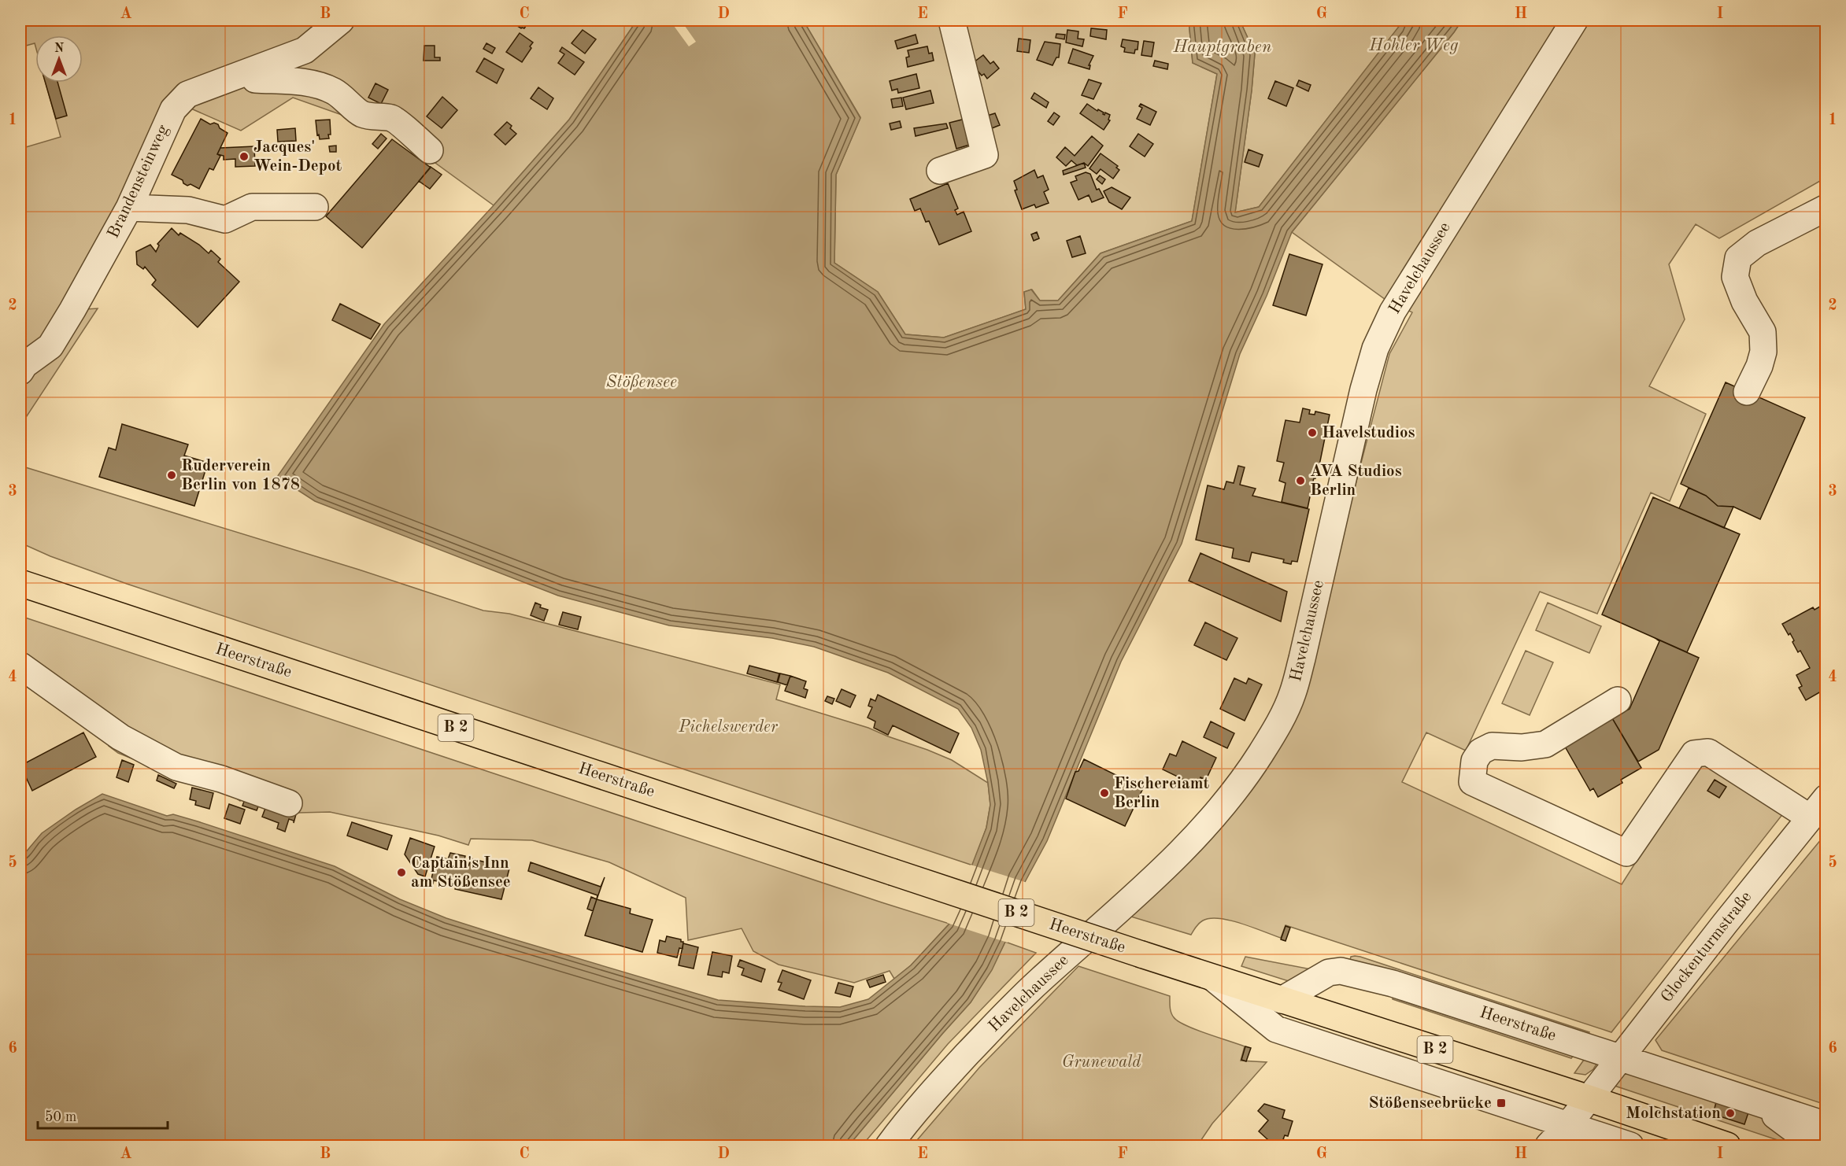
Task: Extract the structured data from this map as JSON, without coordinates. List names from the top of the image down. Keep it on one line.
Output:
{"streets":{"main road":["Heerstraße","B 2"],"street":["Brandensteinweg","Havelchaussee","Glockenturmstraße"]},"crossings":[["Heerstraße","Glockenturmstraße"]],"water":["Hohler Weg","Hauptgraben","Stößensee"],"parks":["Pichelswerder","Grunewald"],"places":{"other":["Jacques' Wein-Depot","Havelstudios","Ruderverein Berlin von 1878","AVA Studios Berlin","Fischereiamt Berlin","Captain's Inn am Stößensee","Molchstation"],"transit":["Stößenseebrücke"]},"scale_bar":"50 m","north":"top","grid":{"columns":["A","B","C","D","E","F","G","H","I"],"rows":["1","2","3","4","5","6"]}}
